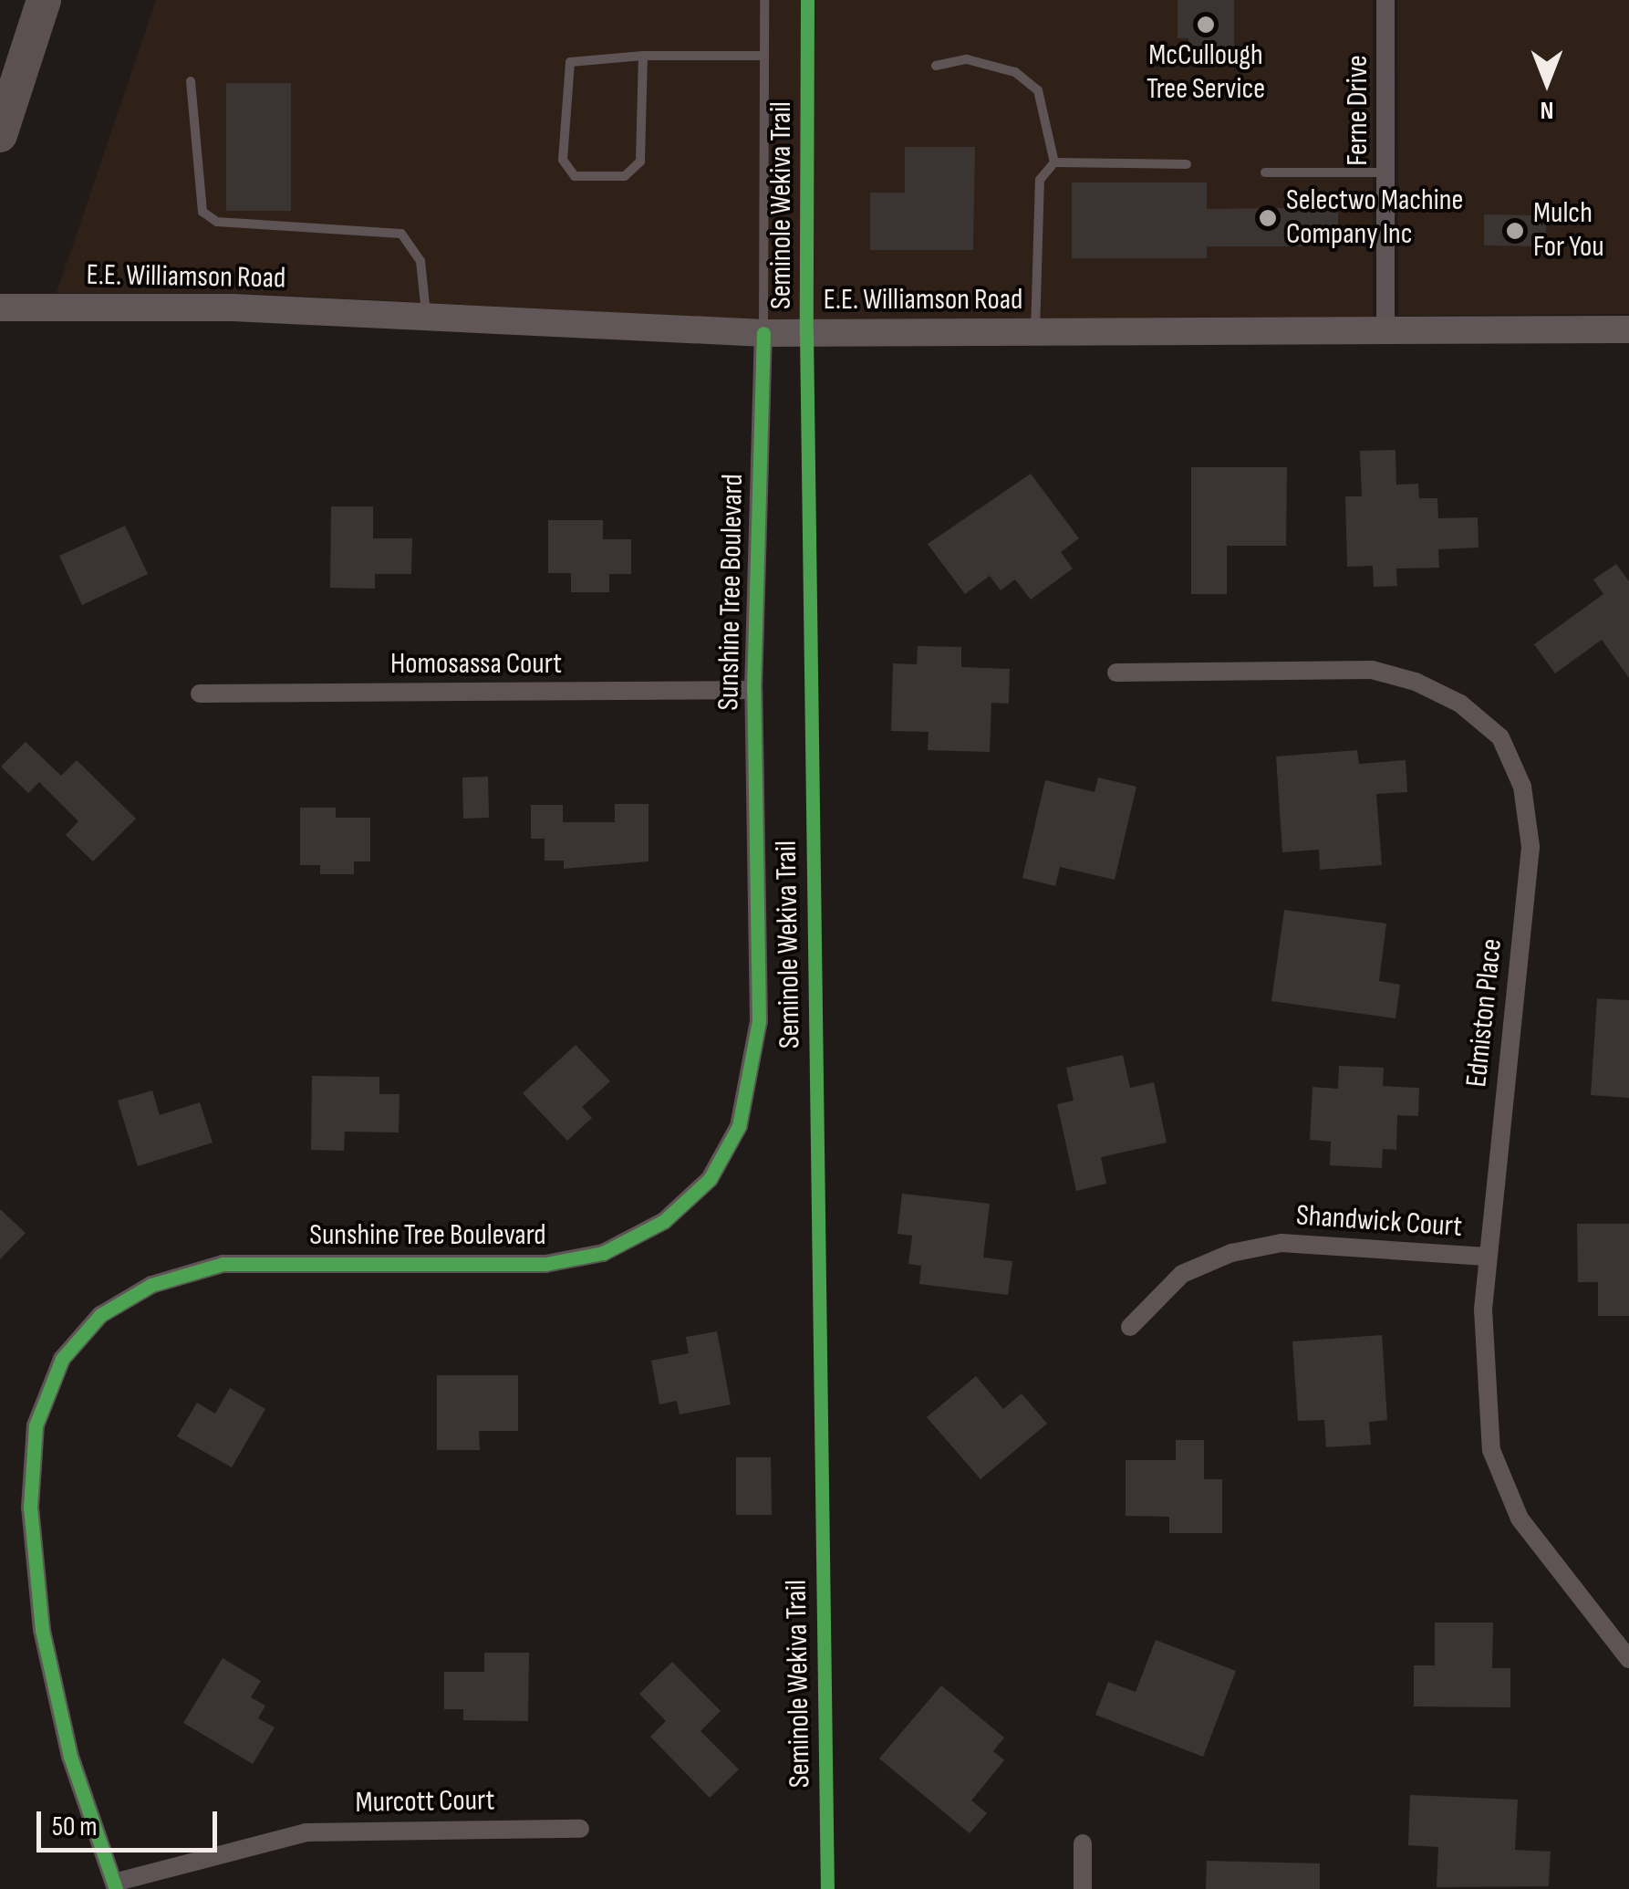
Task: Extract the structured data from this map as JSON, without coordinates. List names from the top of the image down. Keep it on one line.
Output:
{"streets":{"street":["Ferne Drive","E.E. Williamson Road","Sunshine Tree Boulevard","Homosassa Court","Edmiston Place","Shandwick Court","Murcott Court"],"cycle path":["Seminole Wekiva Trail"]},"crossings":[["Ferne Drive","E.E. Williamson Road"],["E.E. Williamson Road","Sunshine Tree Boulevard"],["Sunshine Tree Boulevard","Homosassa Court"],["Sunshine Tree Boulevard","Murcott Court"],["Edmiston Place","Shandwick Court"]],"places":["McCullough Tree Service","Selectwo Machine Company Inc","Mulch For You"],"scale_bar":"50 m","north":"bottom"}
